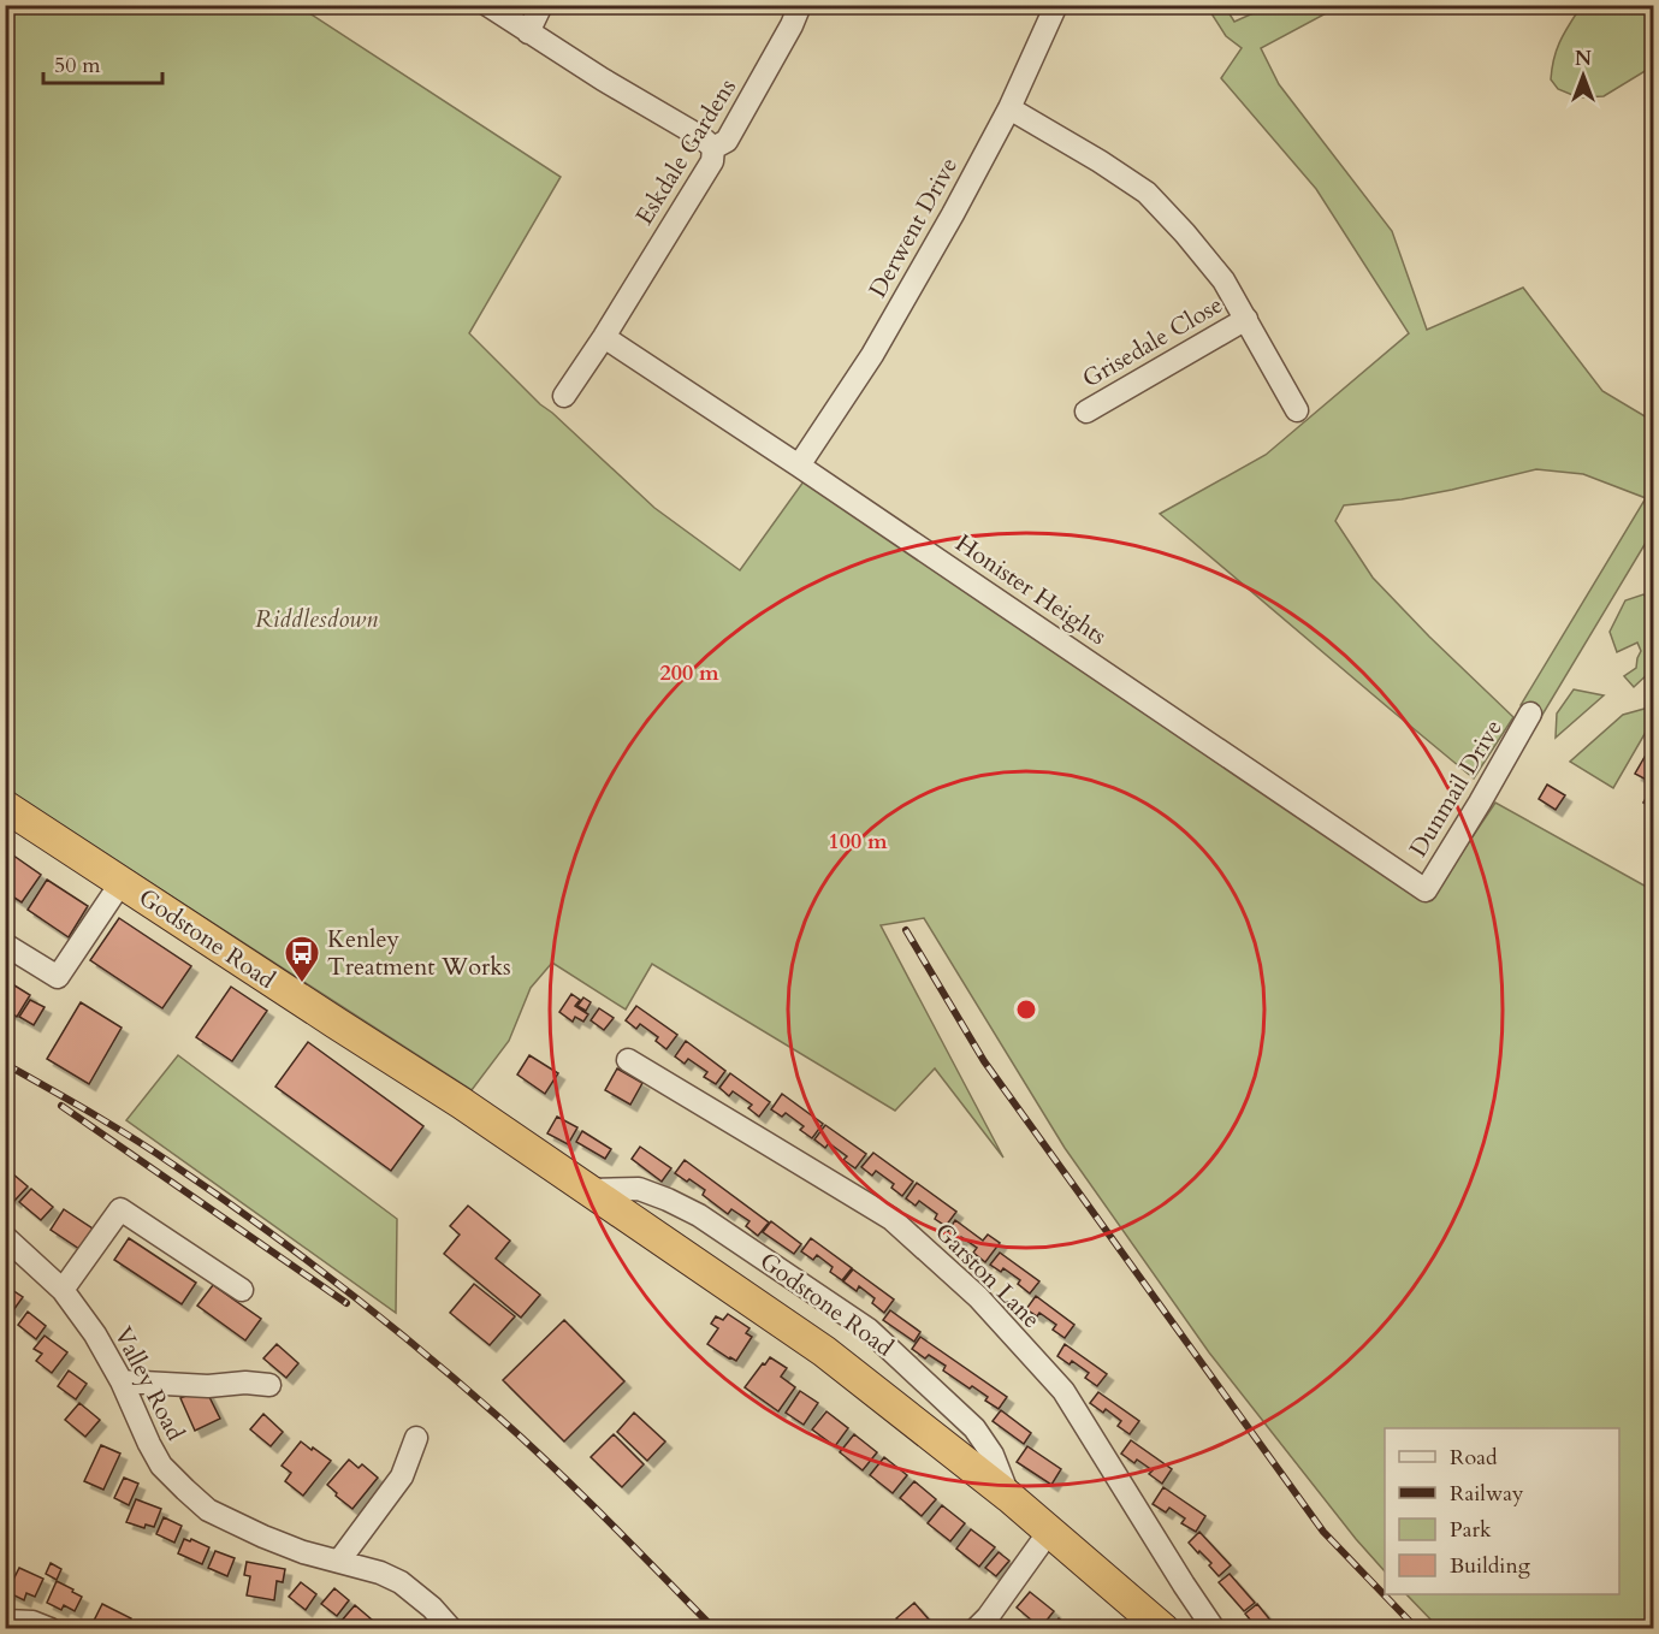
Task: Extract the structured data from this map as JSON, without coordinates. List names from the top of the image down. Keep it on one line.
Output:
{"streets":{"highway":["Godstone Road"],"street":["Eskdale Gardens","Derwent Drive","Grisedale Close","Honister Heights","Dunmail Drive","Garston Lane","Valley Road"]},"crossings":[["Eskdale Gardens","Honister Heights"],["Derwent Drive","Honister Heights"],["Honister Heights","Dunmail Drive"]],"parks":["Riddlesdown"],"places":{"bus stop":["Kenley Treatment Works"]},"legend":["Road","Railway","Park","Building"],"scale_bar":"50 m","north":"top","rings":["200 m","100 m"]}
